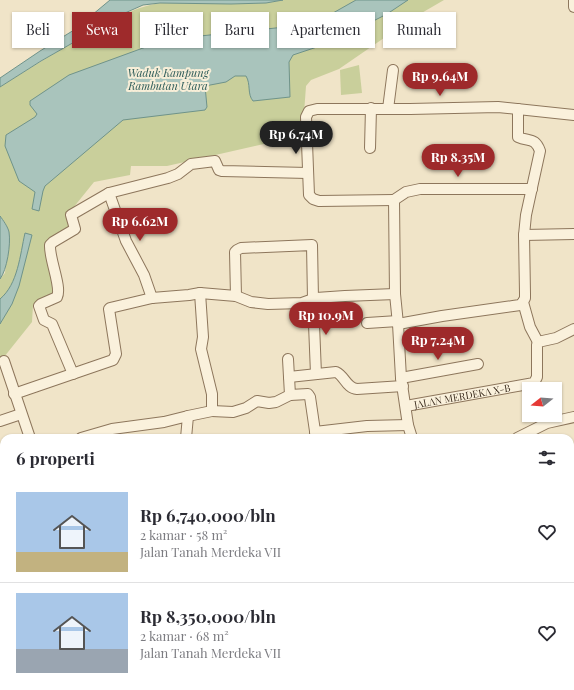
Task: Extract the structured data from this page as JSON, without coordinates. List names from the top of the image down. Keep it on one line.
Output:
{"streets":{"street":["JALAN MERDEKA X-B"]},"water":["Waduk Kampung Rambutan Utara"],"north":"left","page":{"chip":["Beli","Sewa","Filter","Baru","Apartemen","Rumah"],"price":["Rp 9.64M","Rp 6.74M","Rp 8.35M","Rp 6.62M","Rp 10.9M","Rp 7.24M"],"heading":"6 properti","list":[{"name":"Rp 6,740,000/bln","note":"2 kamar · 58 m² · Jalan Tanah Merdeka VII"},{"name":"Rp 8,350,000/bln","note":"2 kamar · 68 m² · Jalan Tanah Merdeka VII"}]}}
